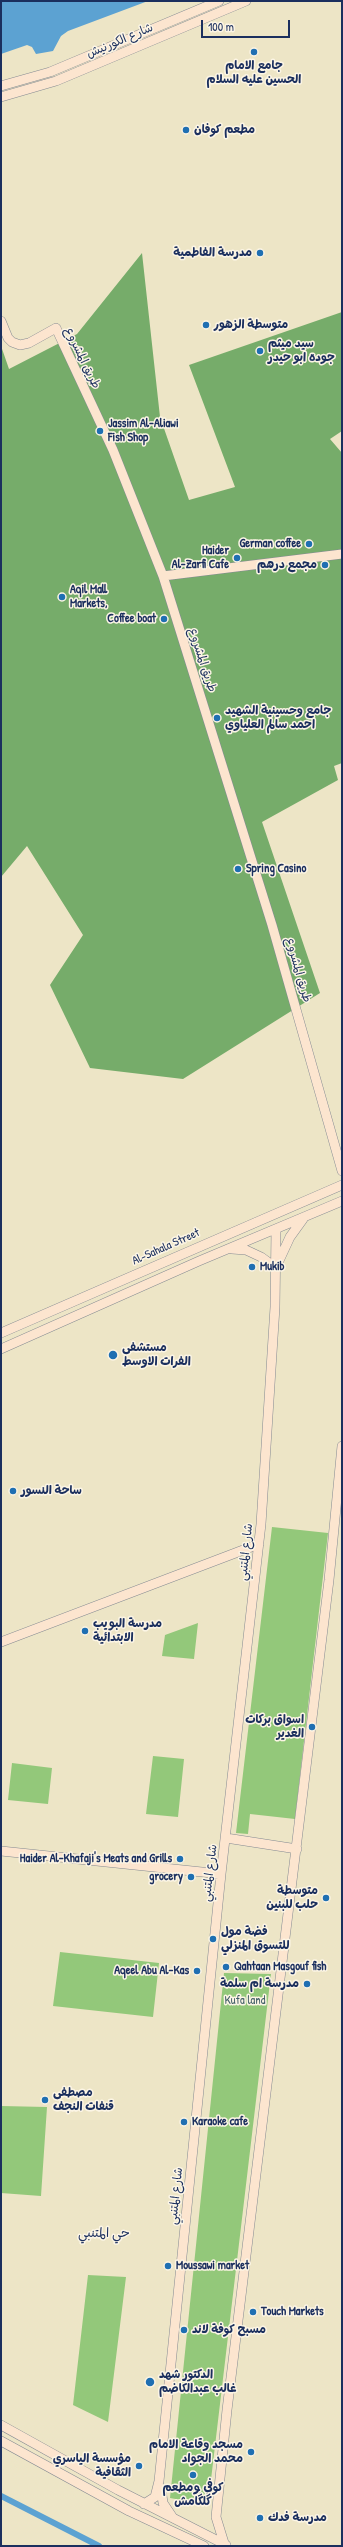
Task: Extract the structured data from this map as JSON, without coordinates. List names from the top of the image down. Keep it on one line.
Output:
{"streets":{"street":["شارع الكورنيش","طريق المشروع","Al-Sahala Street","شارع المتنبي"]},"districts":["حي المتنبي"],"parks":["Kufa land"],"places":["جامع الامام الحسين عليه السلام","مطعم كوفان","مدرسة الفاطمية","متوسطة الزهور","سيد ميثم جوده ابو حيدر","Jassim Al-Aliawi Fish Shop","German coffee","Haider Al-Zarfi Cafe","مجمع درهم","Aqil Mall Markets,","Coffee boat","جامع وحسينية الشهيد احمد سالم العلياوي","Spring Casino","Mukib","مستشفى الفرات الاوسط","ساحة النسور","مدرسة البويب الابتدائية","اسواق بركات الغدير","Haider Al-Khafaji's Meats and Grills","grocery","متوسطة حلب للبنين","فضة مول للتسوق المنزلي","Qahtaan Masgouf fish","Aqeel Abu Al-Kas","مدرسة ام سلمة","مصطفى قنفات النجف","Karaoke cafe","Moussawi market","Touch Markets","مسبح كوفة لاند","الدكتور شهد غالب عبدالكاضم","مسجد وقاعة الامام محمد الجواد","مؤسسة الياسري الثقافية","كوفي ومطعم گلگامش","مدرسة فدك"],"scale_bar":"100 m"}
